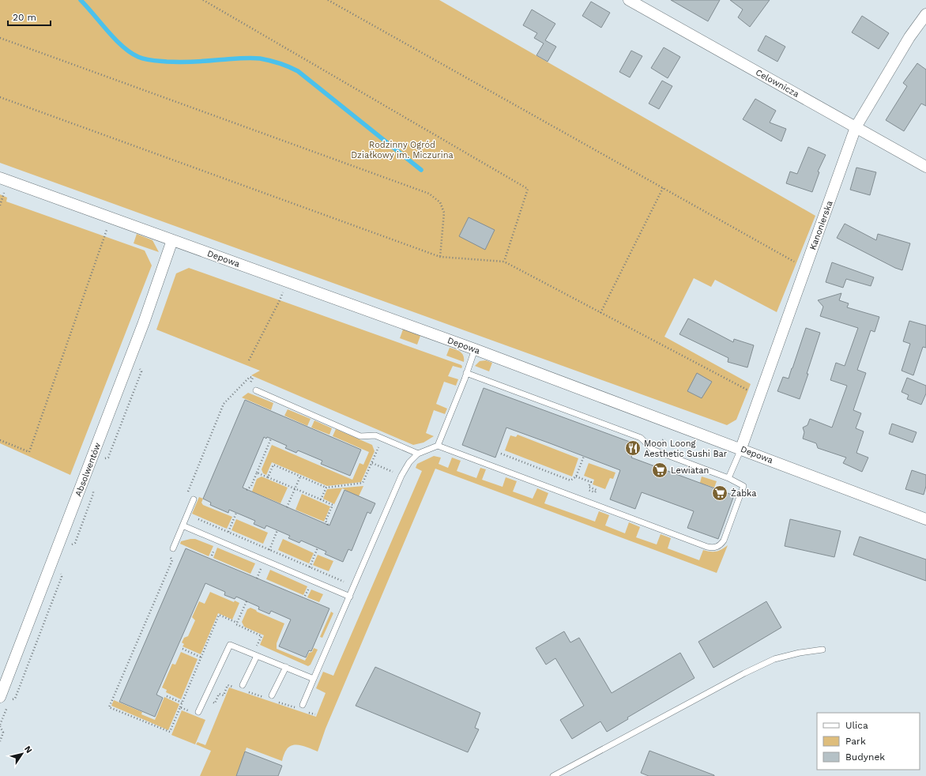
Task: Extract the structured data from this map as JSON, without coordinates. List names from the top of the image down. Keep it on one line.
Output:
{"streets":{"street":["Celownicza","Kanonierska","Depowa","Absolwentów"]},"crossings":[["Celownicza","Kanonierska"],["Kanonierska","Depowa"],["Depowa","Absolwentów"]],"parks":["Rodzinny Ogród Działkowy im. Miczurina"],"places":{"restaurant":["Moon Loong Aesthetic Sushi Bar"],"supermarket":["Lewiatan","Żabka"]},"legend":["Ulica","Park","Budynek"],"scale_bar":"20 m","north":"top right"}
